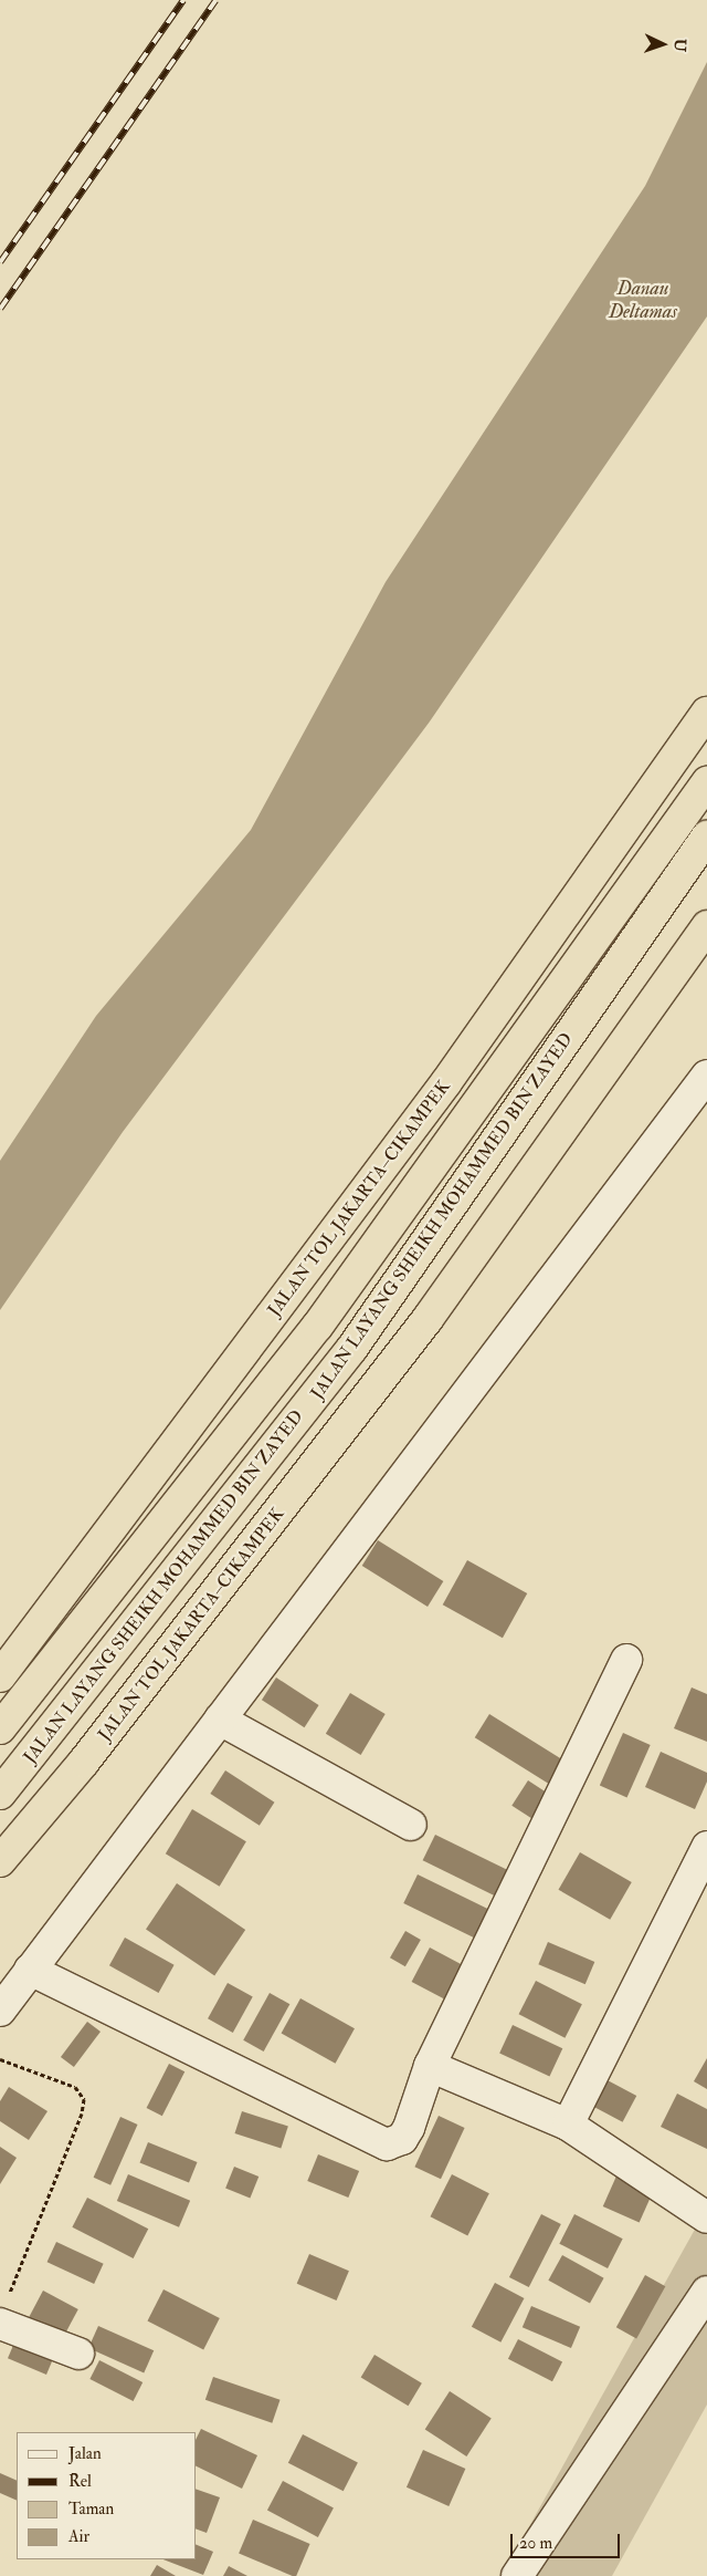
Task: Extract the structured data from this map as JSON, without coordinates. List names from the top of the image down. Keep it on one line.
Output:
{"streets":{"highway":["JALAN TOL JAKARTA–CIKAMPEK","JALAN LAYANG SHEIKH MOHAMMED BIN ZAYED"]},"water":["Danau Deltamas"],"legend":["Jalan","Rel","Taman","Air"],"scale_bar":"20 m","north":"right"}
